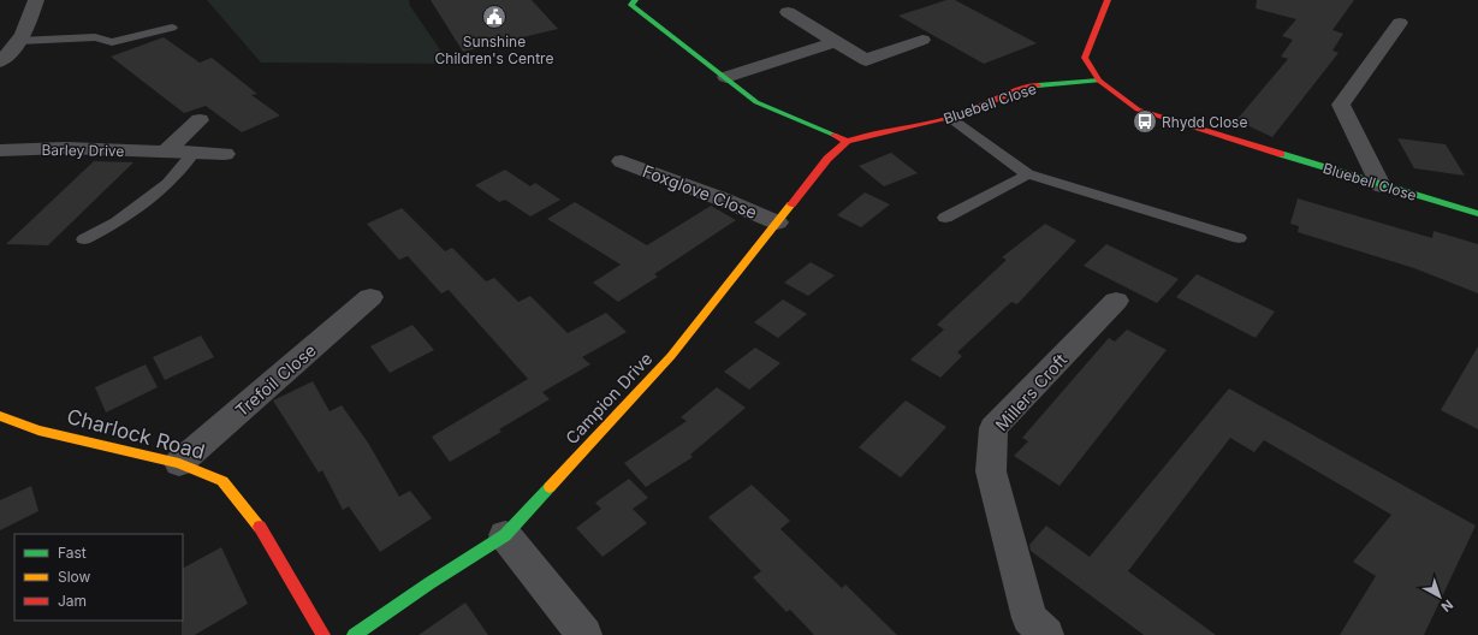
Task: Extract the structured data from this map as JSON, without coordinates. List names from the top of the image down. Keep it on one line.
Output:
{"streets":{"street":["Bluebell Close","Barley Drive","Foxglove Close","Trefoil Close","Millers Croft","Campion Drive","Charlock Road"]},"crossings":[["Bluebell Close","Campion Drive"],["Foxglove Close","Campion Drive"],["Trefoil Close","Charlock Road"]],"places":{"public building":["Sunshine Children's Centre"],"bus stop":["Rhydd Close"]},"legend":["Fast","Slow","Jam"],"north":"bottom right"}
